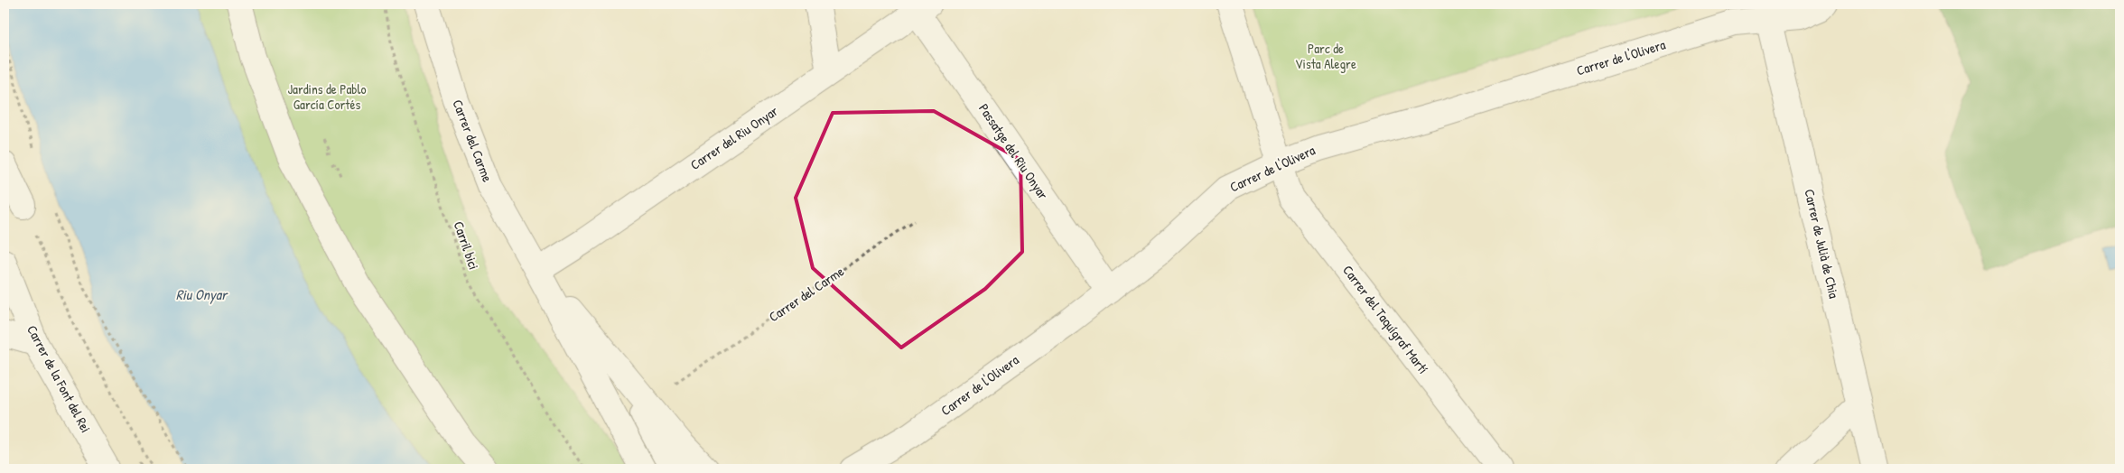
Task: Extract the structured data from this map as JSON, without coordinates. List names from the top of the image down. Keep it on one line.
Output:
{"streets":{"street":["Carrer de l'Olivera","Carrer del Riu Onyar","Carrer del Carme","Passatge del Riu Onyar","Carrer de Julià de Chia","Carrer del Taquígraf Martí","Carrer de la Font del Rei"],"path":["Carril bici"]},"crossings":[["Carrer de l'Olivera","Passatge del Riu Onyar"],["Carrer de l'Olivera","Carrer de Julià de Chia"],["Carrer de l'Olivera","Carrer del Taquígraf Martí"],["Carrer del Riu Onyar","Carrer del Carme"],["Carrer del Riu Onyar","Passatge del Riu Onyar"]],"water":["Riu Onyar"],"parks":["Parc de Vista Alegre","Jardins de Pablo García Cortés"]}
